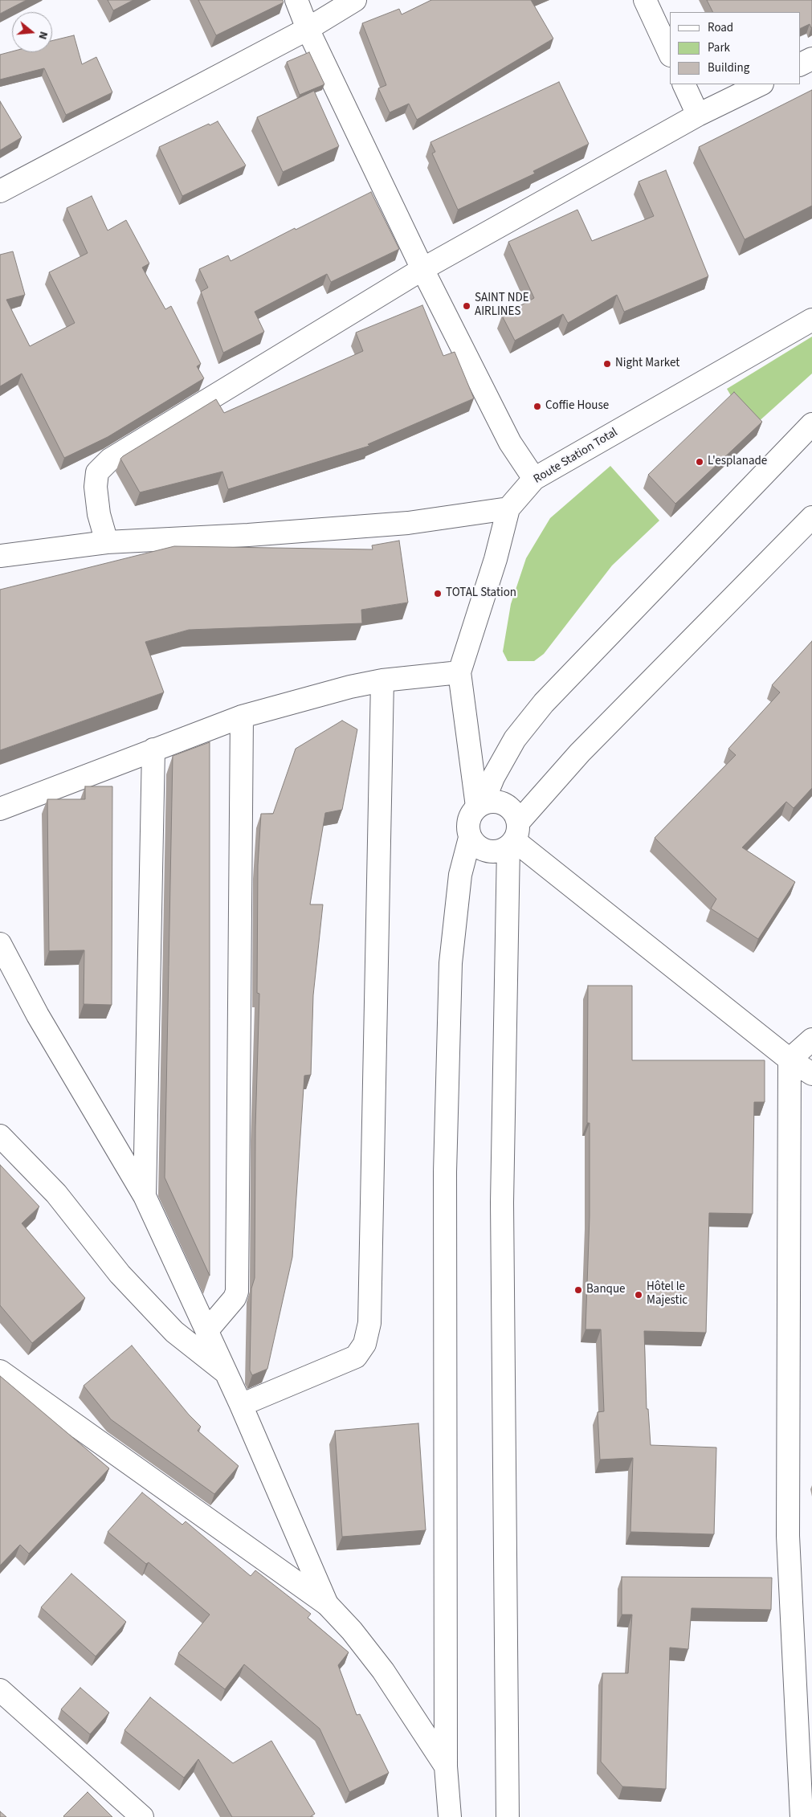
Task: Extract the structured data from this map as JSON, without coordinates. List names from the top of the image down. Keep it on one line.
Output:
{"streets":{"street":["Route Station Total"]},"places":["SAINT NDE AIRLINES","Night Market","Coffie House","L'esplanade","TOTAL Station","Banque","Hôtel le Majestic"],"legend":["Road","Park","Building"],"north":"right"}
